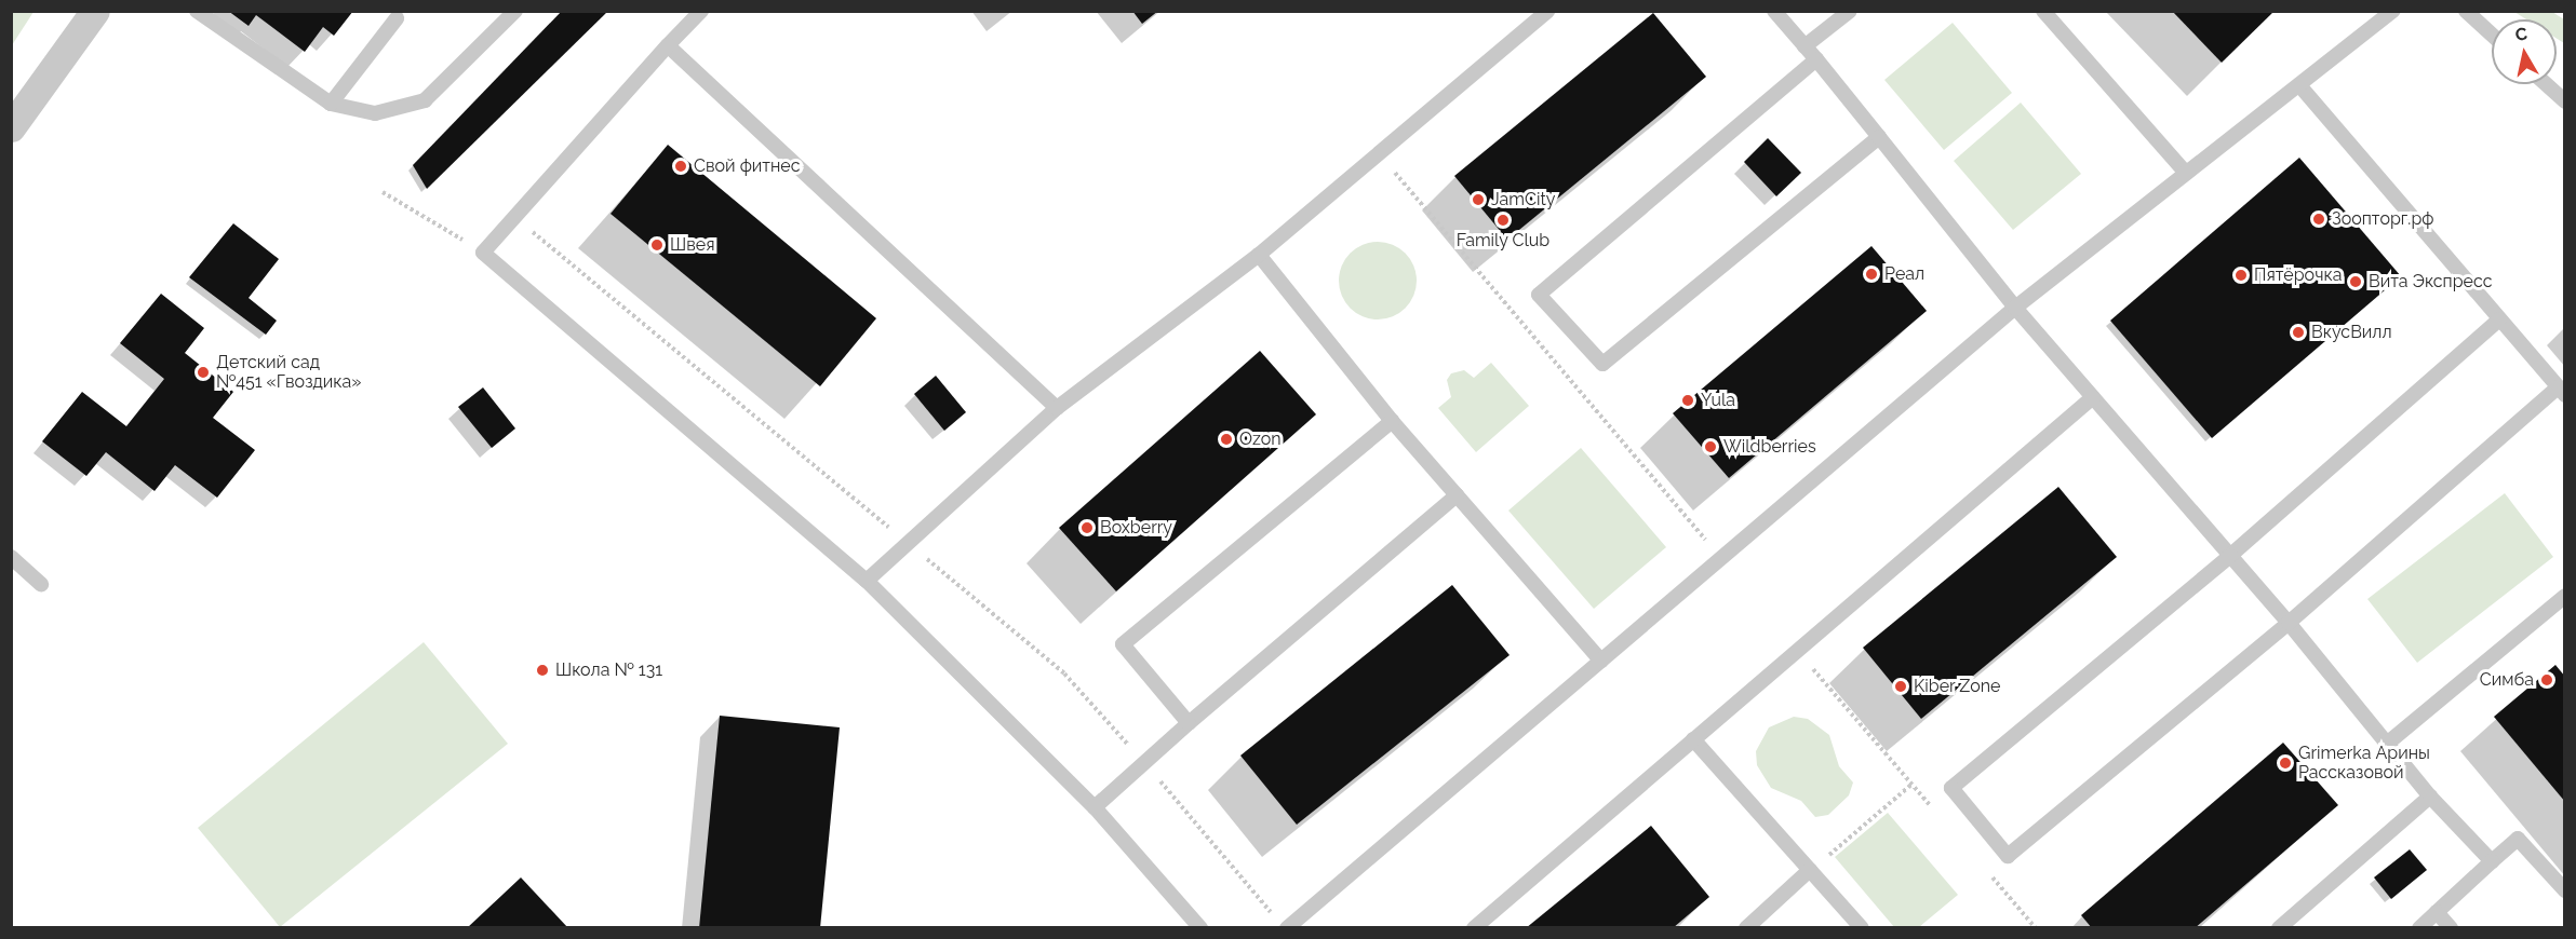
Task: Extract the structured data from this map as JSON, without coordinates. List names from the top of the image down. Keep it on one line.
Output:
{"places":["Свой фитнес","JamCity","Зоопторг.рф","Family Club","Швея","Реал","Пятёрочка","Вита Экспресс","ВкусВилл","Детский сад №451 «Гвоздика»","Yula","Ozon","Wildberries","Boxberry","Школа № 131","Симба","Kiber Zone","Grimerka Арины Рассказовой"],"north":"top"}
